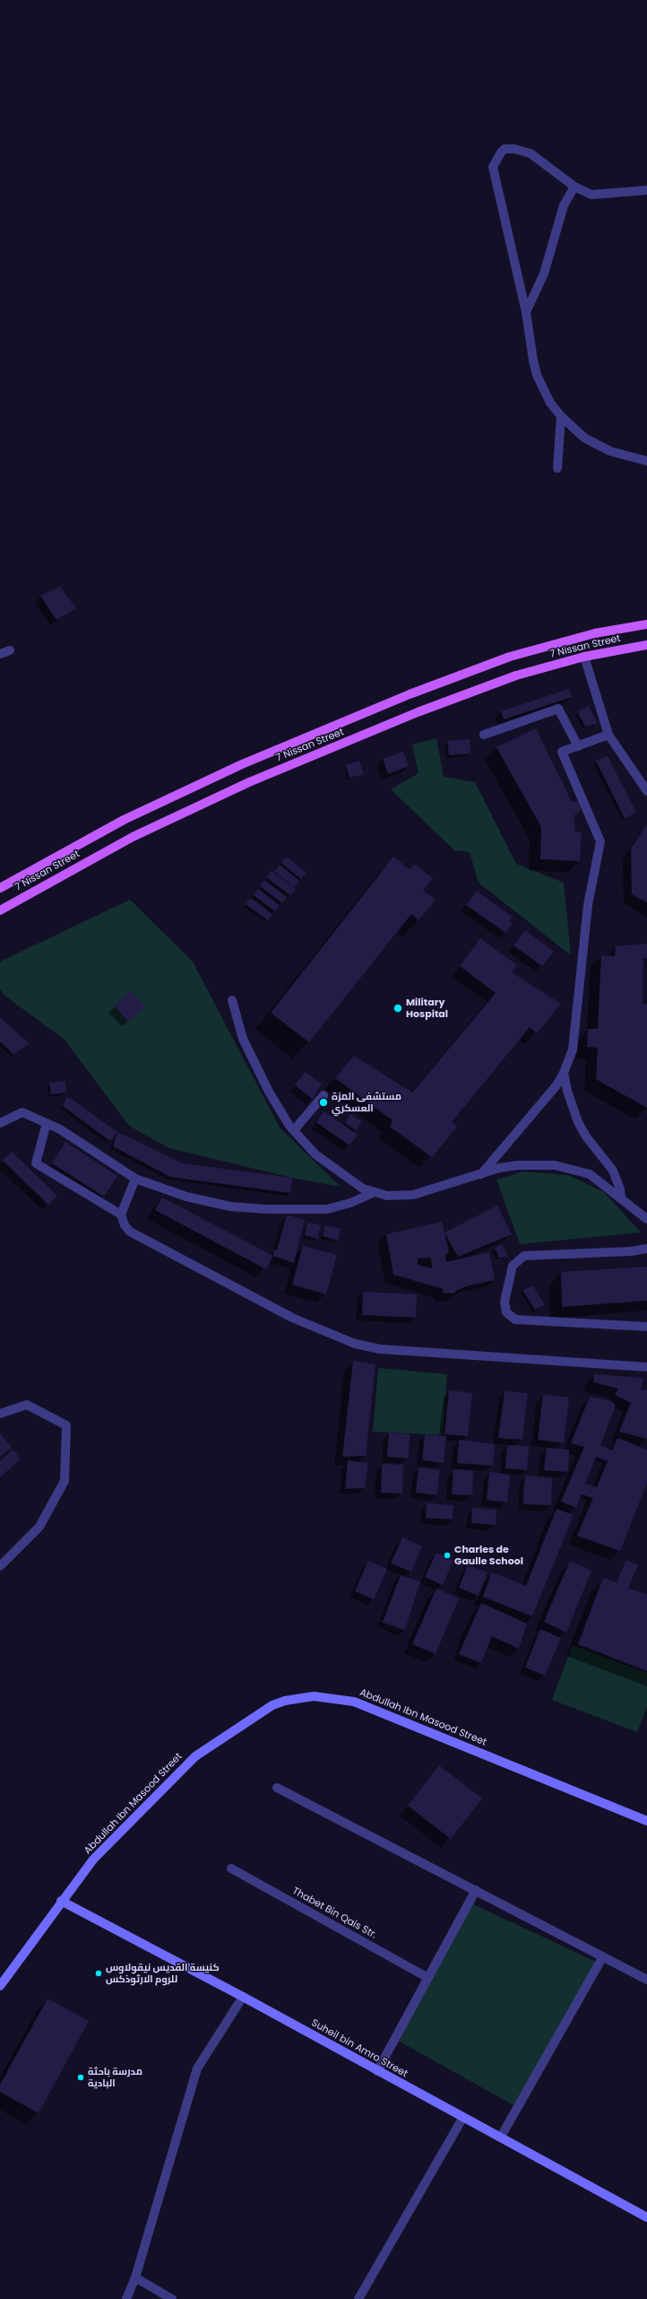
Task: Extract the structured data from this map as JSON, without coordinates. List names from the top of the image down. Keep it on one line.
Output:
{"streets":{"main road":["7 Nissan Street"],"street":["Abdullah Ibn Masood Street","Thabet Bin Qais Str.","Suheil bin Amro Street"]},"crossings":[["Abdullah Ibn Masood Street","Suheil bin Amro Street"]],"places":["Military Hospital","مستشفى المزة العسكري","Charles de Gaulle School","كنيسة القديس نيقولاوس للروم الارثوذكس","مدرسة باحثة البادية"]}
